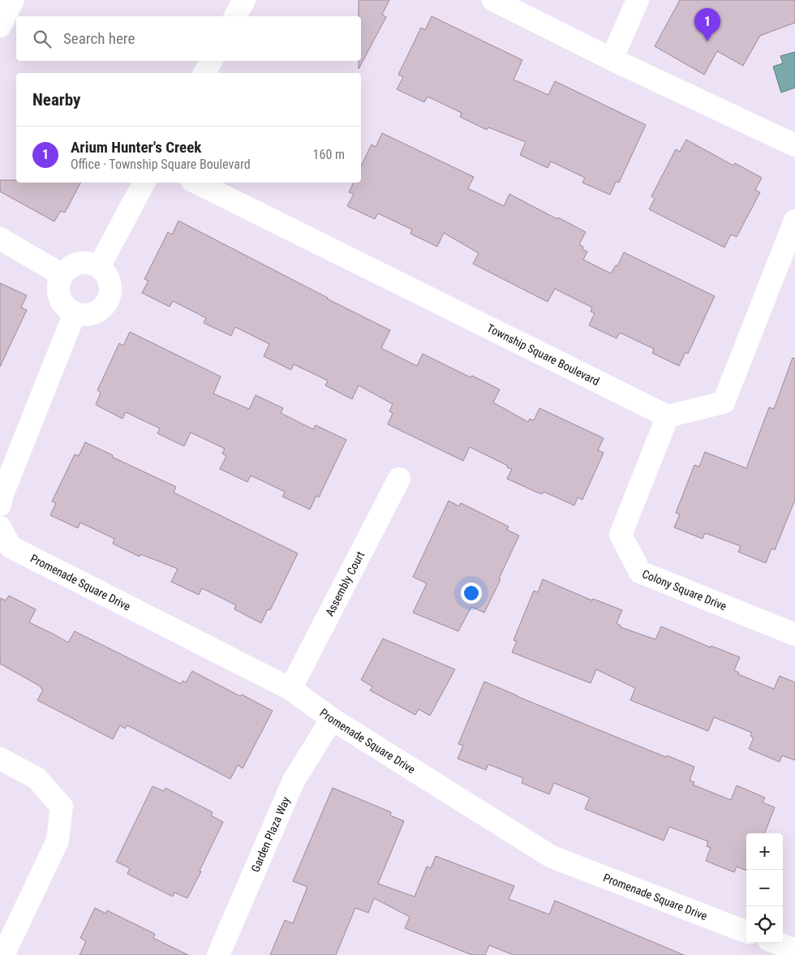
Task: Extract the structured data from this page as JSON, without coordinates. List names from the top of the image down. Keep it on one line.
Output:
{"streets":{"street":["Township Square Boulevard","Promenade Square Drive","Assembly Court","Colony Square Drive","Garden Plaza Way"]},"crossings":[["Township Square Boulevard","Colony Square Drive"],["Promenade Square Drive","Assembly Court"],["Promenade Square Drive","Garden Plaza Way"]],"page":{"pins":"1","search":"Search here","heading":"Nearby","list":[{"mark":"1","name":"Arium Hunter's Creek","note":"Office · Township Square Boulevard","value":"160 m"}],"map_buttons":["+","−"]}}
